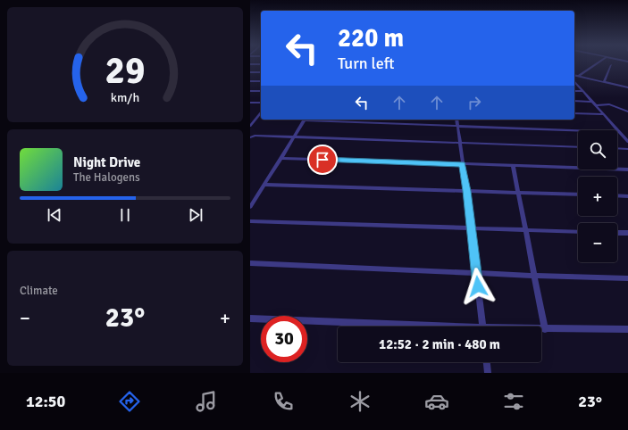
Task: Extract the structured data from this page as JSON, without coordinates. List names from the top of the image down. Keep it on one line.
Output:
{"page":{"turn":["220 m","Turn left"],"map_buttons":["+","−"],"song":["Night Drive","The Halogens"],"tile":"Climate","heat":["−","23°","+"],"limit":"30","trip":"12:52 · 2 min · 480 m","tabs":["12:50","23°"],"gauge":["29","km/h"]}}
